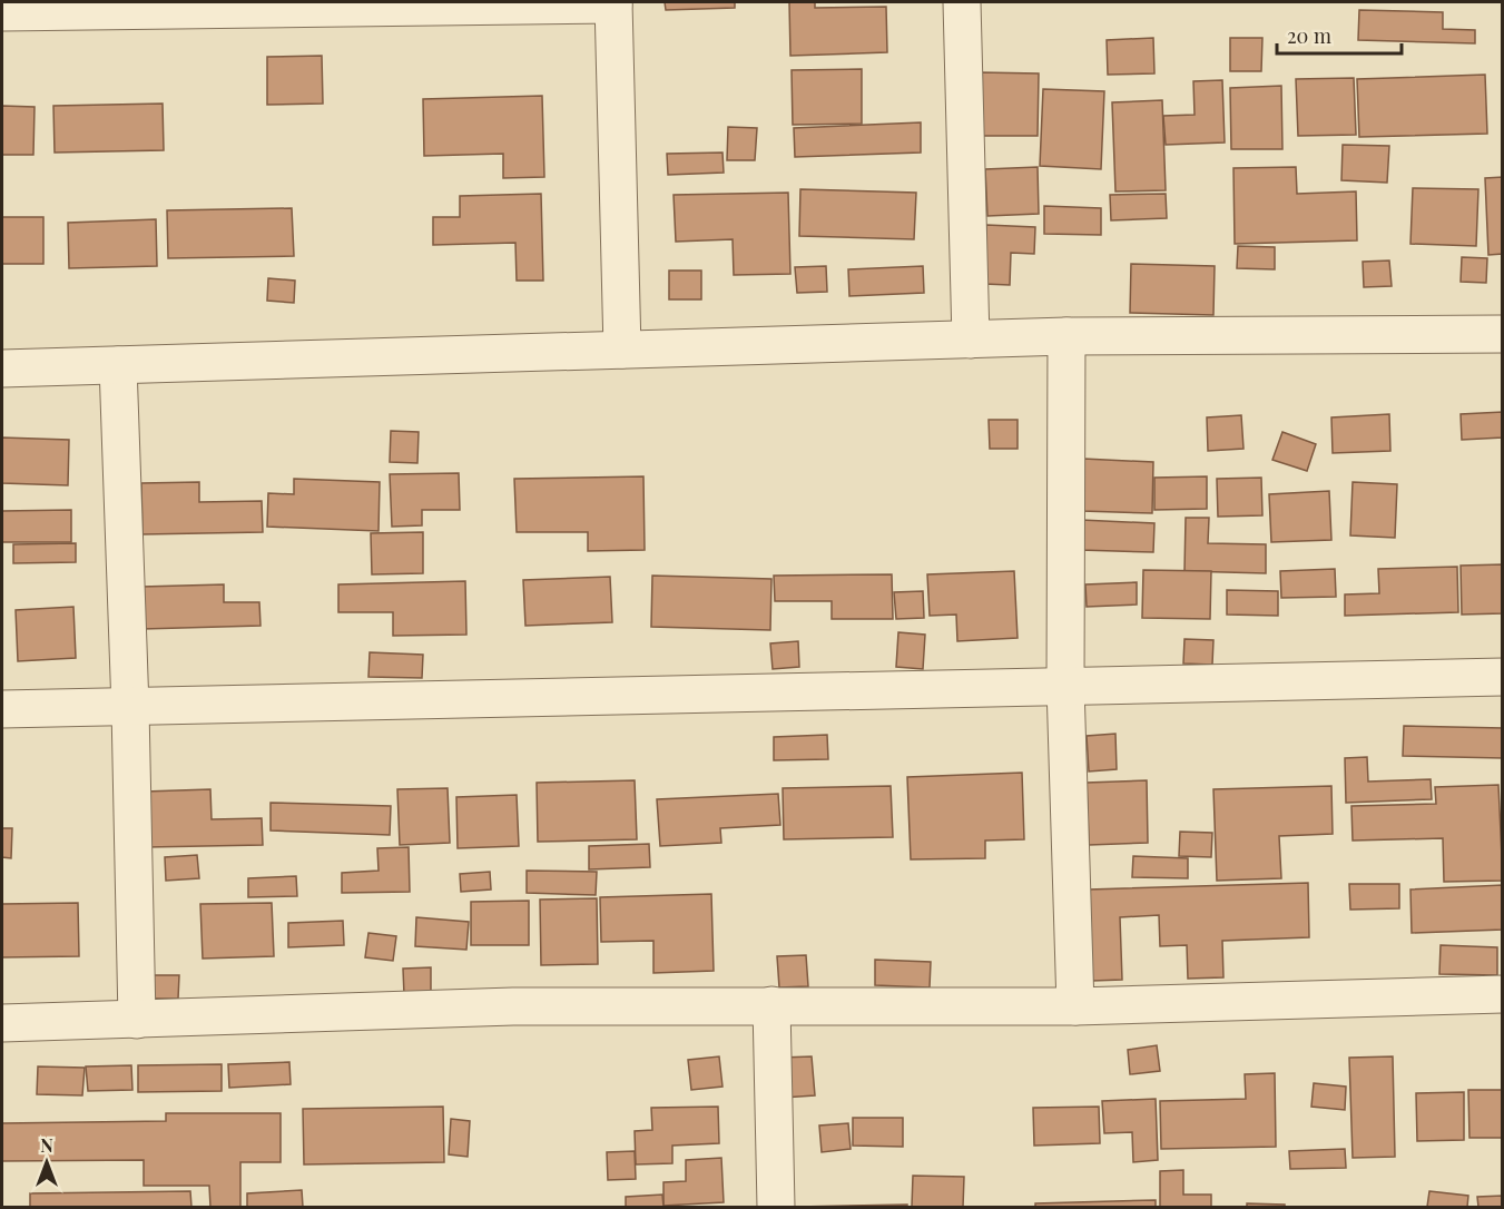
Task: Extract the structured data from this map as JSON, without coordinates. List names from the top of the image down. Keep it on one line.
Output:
{"scale_bar":"20 m","north":"top"}
